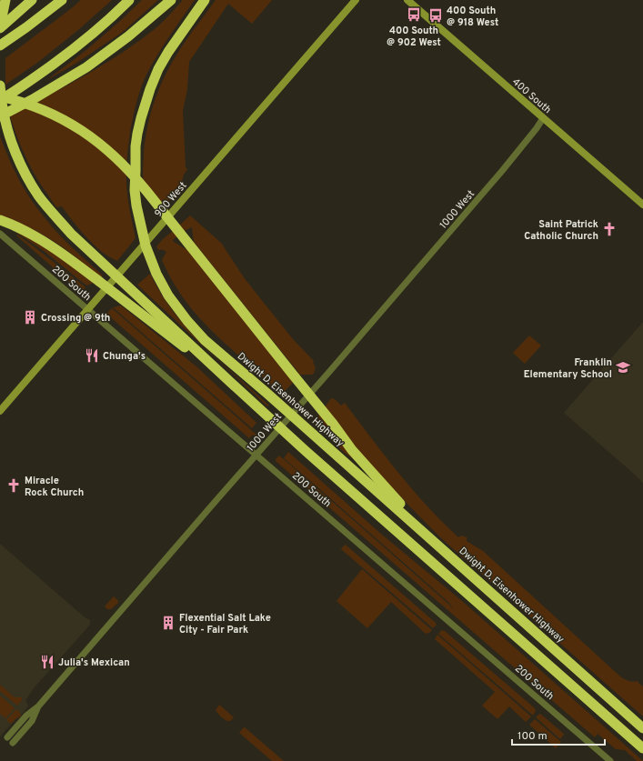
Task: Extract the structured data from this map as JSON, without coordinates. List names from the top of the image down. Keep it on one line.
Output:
{"streets":{"highway":["Dwight D. Eisenhower Highway"],"main road":["400 South","900 West"],"street":["1000 West","200 South"]},"crossings":[["400 South","1000 West"],["900 West","200 South"],["1000 West","200 South"]],"places":{"bus stop":["400 South @ 902 West","400 South @ 918 West"],"church":["Saint Patrick Catholic Church","Miracle Rock Church"],"building":["Crossing @ 9th","Flexential Salt Lake City - Fair Park"],"restaurant":["Chunga's","Julia's Mexican"],"school or university":["Franklin Elementary School"]},"scale_bar":"100 m"}
